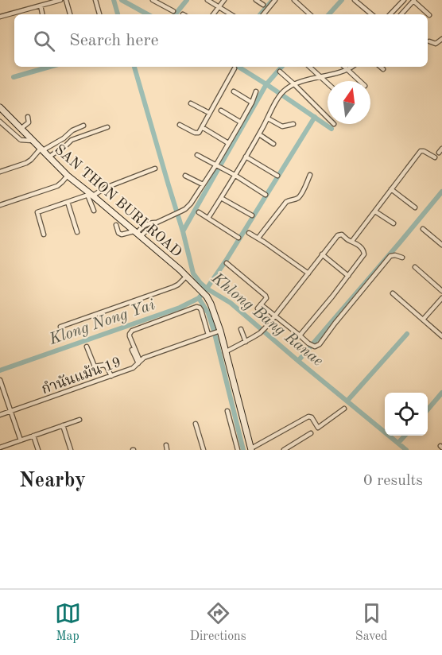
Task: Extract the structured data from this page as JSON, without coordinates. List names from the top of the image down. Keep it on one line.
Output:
{"streets":{"street":["SAN THON BURI ROAD","กำนันแม้น 19"]},"crossings":[["SAN THON BURI ROAD","กำนันแม้น 19"]],"water":["Khlong Bang Ranae","Klong Nong Yai"],"north":"top","page":{"search":"Search here","heading":["Nearby","0 results"],"nav":["Map","Directions","Saved"]}}
